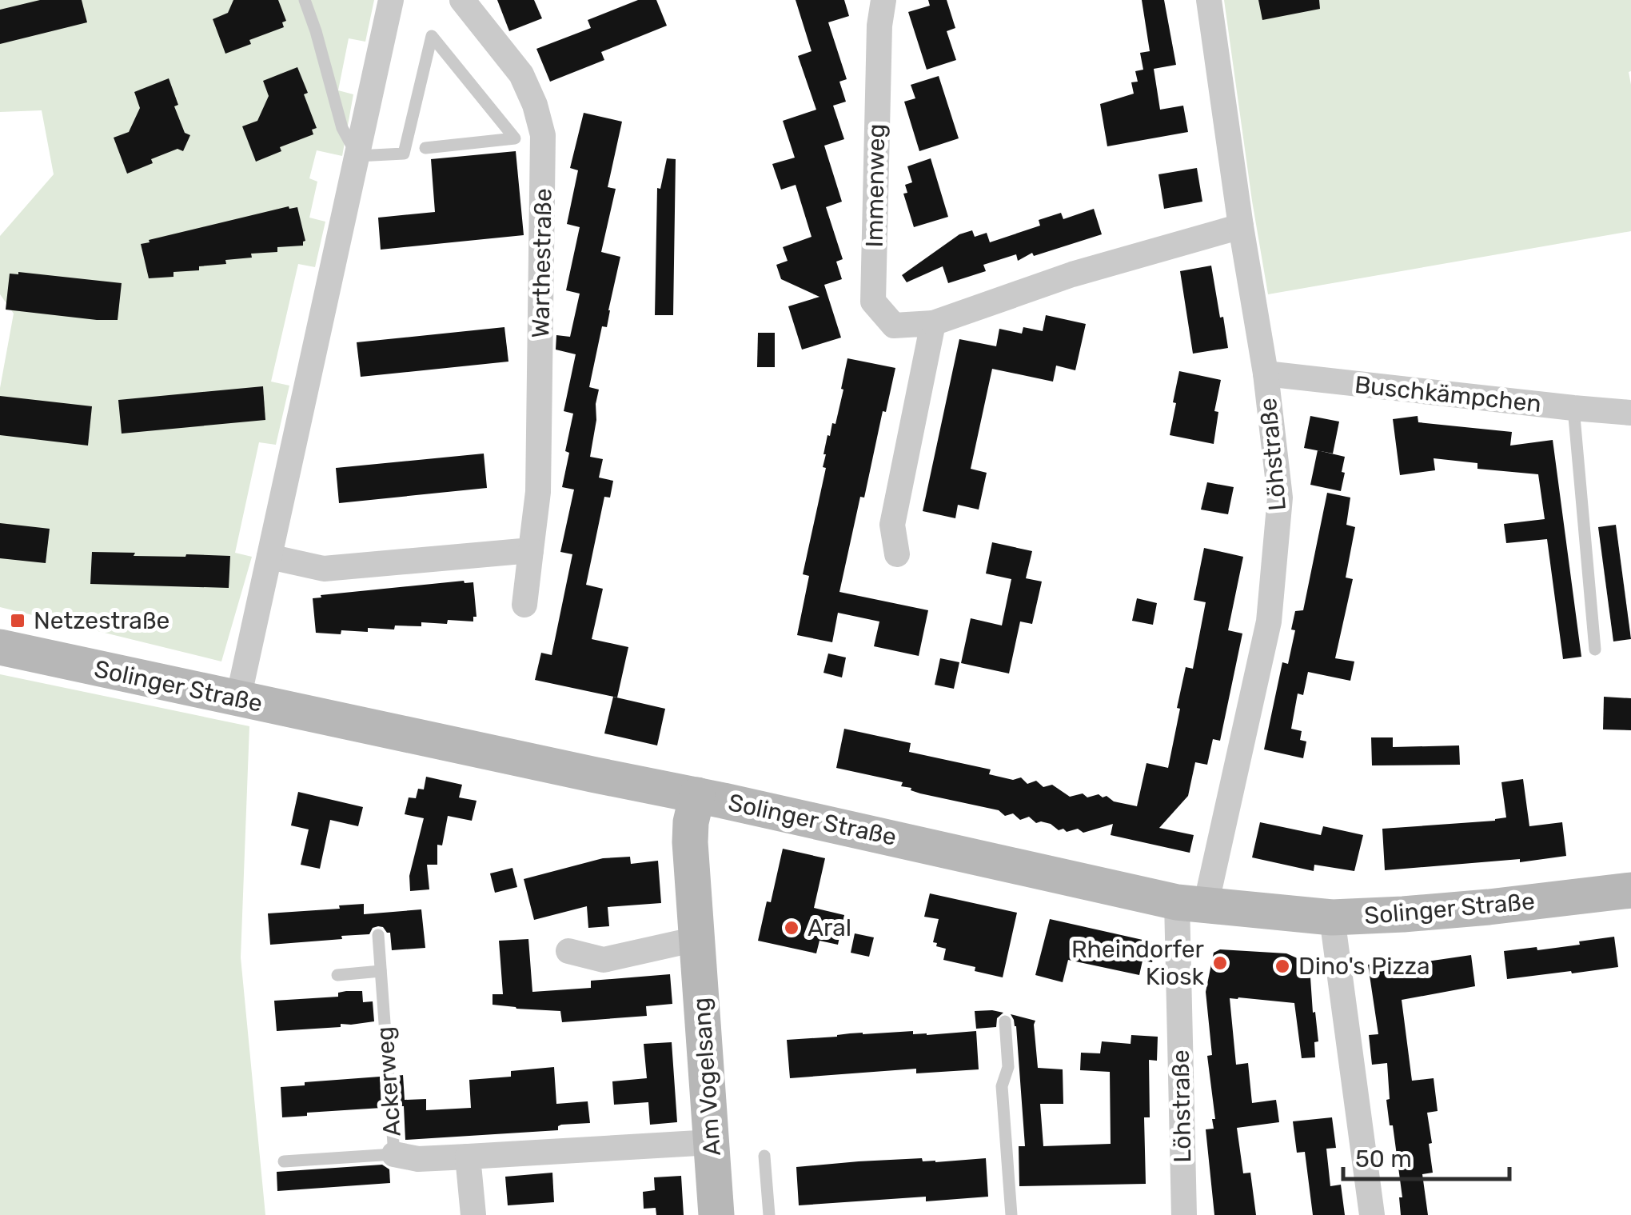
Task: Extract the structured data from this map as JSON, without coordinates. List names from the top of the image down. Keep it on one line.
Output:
{"streets":{"main road":["Solinger Straße","Am Vogelsang"],"street":["Immenweg","Warthestraße","Buschkämpchen","Löhstraße","Ackerweg"]},"crossings":[["Immenweg","Löhstraße"],["Buschkämpchen","Löhstraße"],["Löhstraße","Solinger Straße"],["Solinger Straße","Am Vogelsang"],["Am Vogelsang","Ackerweg"]],"places":{"transit":["Netzestraße"],"other":["Aral","Rheindorfer Kiosk","Dino's Pizza"]},"scale_bar":"50 m"}
